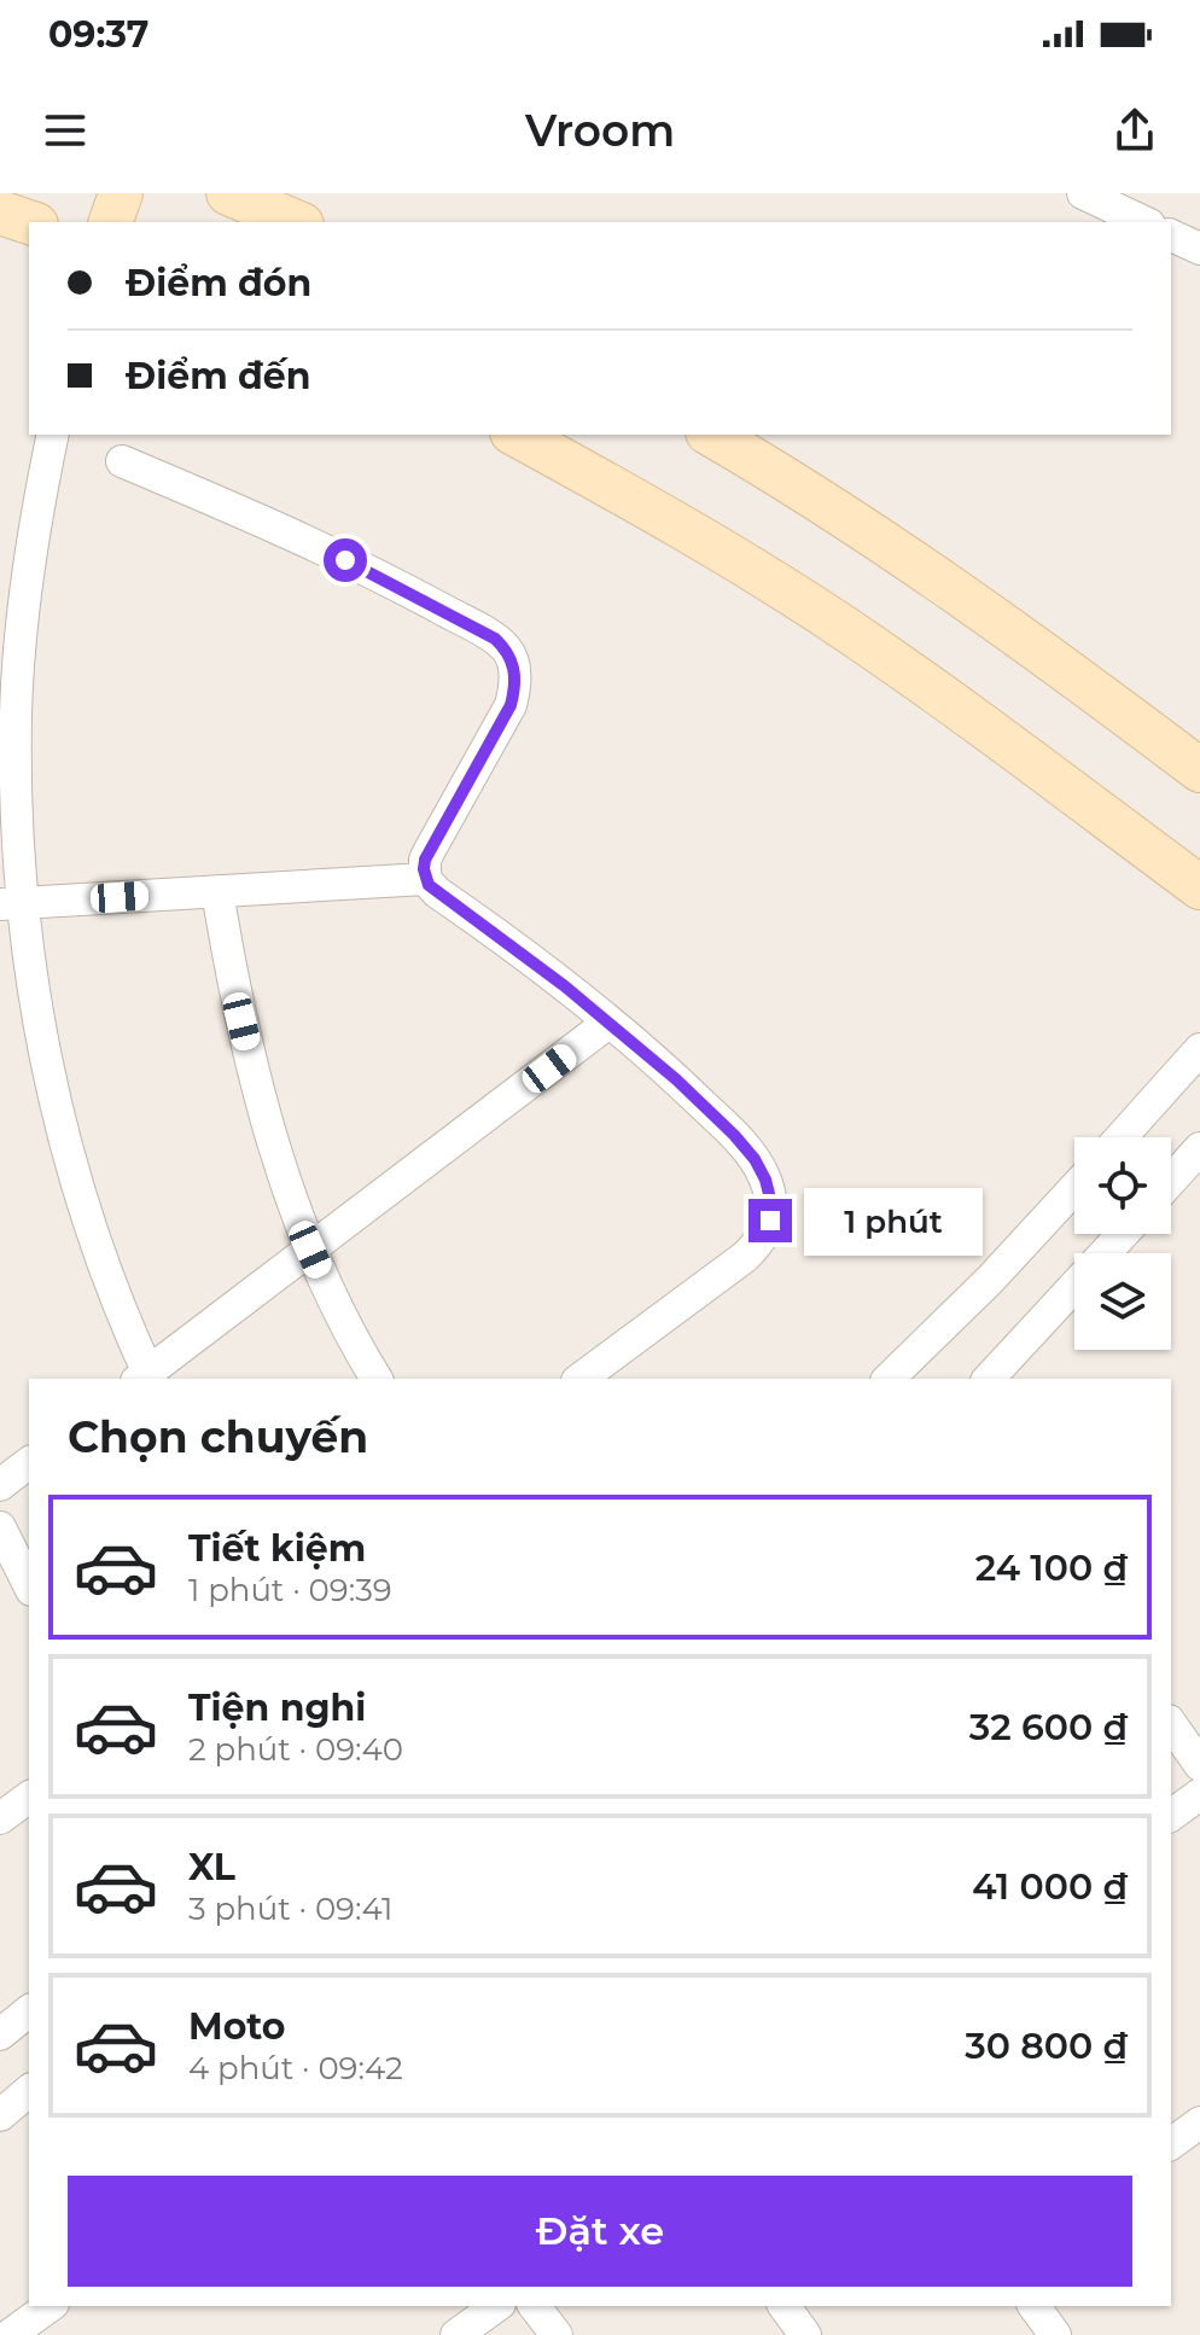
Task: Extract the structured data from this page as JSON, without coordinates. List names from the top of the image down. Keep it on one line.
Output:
{"page":{"status":"09:37","header":"Vroom","banner":["Điểm đón","Điểm đến"],"bubble":"1 phút","heading":"Chọn chuyến","list":[{"name":"Tiết kiệm","note":"1 phút · 09:39","value":"24 100 ₫"},{"name":"Tiện nghi","note":"2 phút · 09:40","value":"32 600 ₫"},{"name":"XL","note":"3 phút · 09:41","value":"41 000 ₫"},{"name":"Moto","note":"4 phút · 09:42","value":"30 800 ₫"}],"buttons":"Đặt xe"}}
